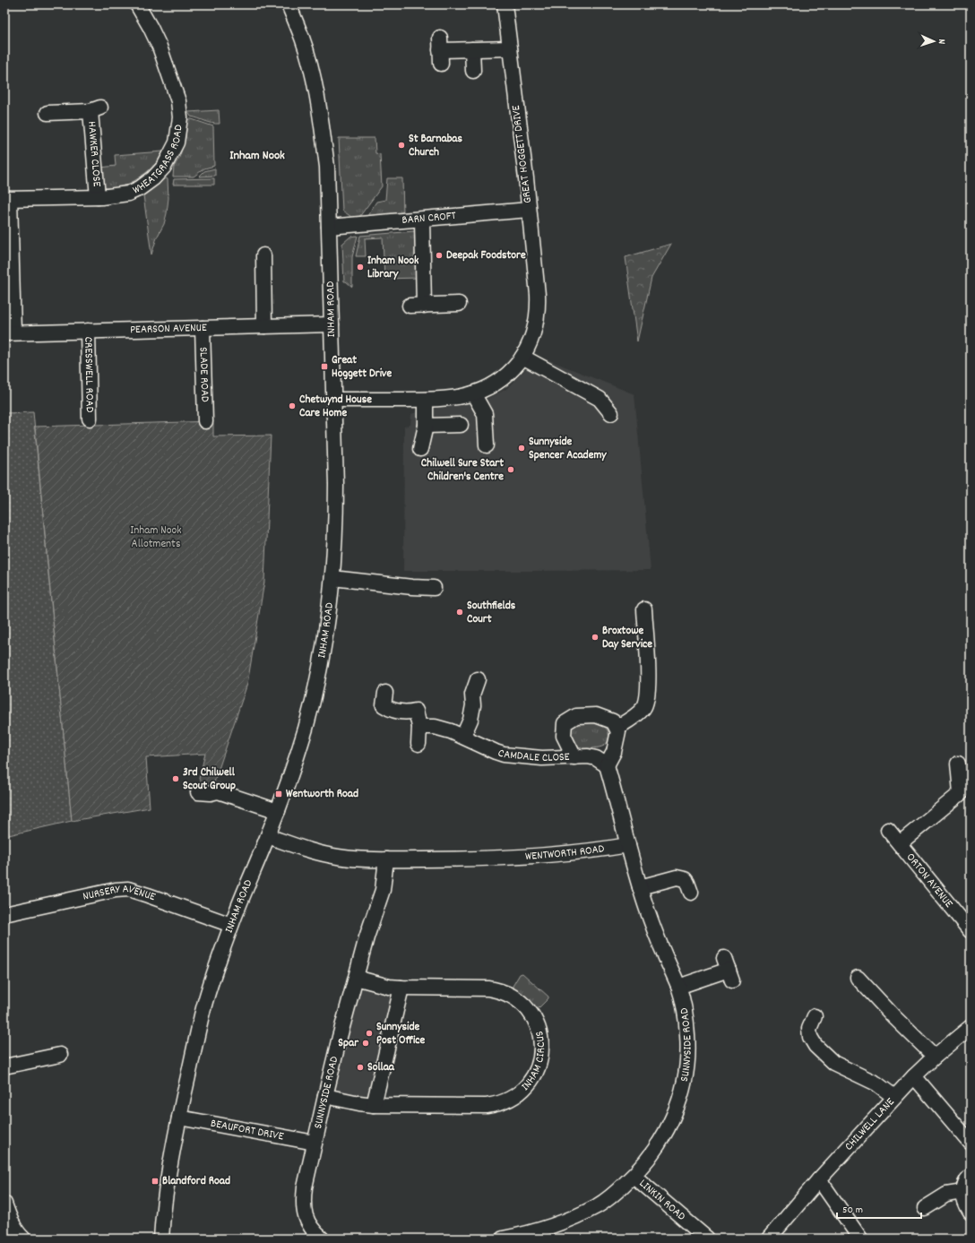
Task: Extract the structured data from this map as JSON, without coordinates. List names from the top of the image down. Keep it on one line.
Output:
{"streets":{"street":["HAWKER CLOSE","GREAT HOGGETT DRIVE","WHEATGRASS ROAD","BARN CROFT","INHAM ROAD","PEARSON AVENUE","CRESSWELL ROAD","SLADE ROAD","CAMDALE CLOSE","WENTWORTH ROAD","ORTON AVENUE","NURSERY AVENUE","SUNNYSIDE ROAD","INHAM CIRCUS","CHILWELL LANE","BEAUFORT DRIVE","LINKIN ROAD"]},"crossings":[["HAWKER CLOSE","WHEATGRASS ROAD"],["GREAT HOGGETT DRIVE","BARN CROFT"],["GREAT HOGGETT DRIVE","INHAM ROAD"],["BARN CROFT","INHAM ROAD"],["INHAM ROAD","PEARSON AVENUE"],["INHAM ROAD","WENTWORTH ROAD"],["INHAM ROAD","NURSERY AVENUE"],["INHAM ROAD","BEAUFORT DRIVE"],["PEARSON AVENUE","CRESSWELL ROAD"],["PEARSON AVENUE","SLADE ROAD"],["CAMDALE CLOSE","SUNNYSIDE ROAD"],["WENTWORTH ROAD","SUNNYSIDE ROAD"],["SUNNYSIDE ROAD","INHAM CIRCUS"],["SUNNYSIDE ROAD","BEAUFORT DRIVE"],["SUNNYSIDE ROAD","LINKIN ROAD"]],"districts":["Inham Nook"],"parks":["Inham Nook Allotments"],"places":{"other":["St Barnabas Church","Deepak Foodstore","Inham Nook Library","Chetwynd House Care Home","Sunnyside Spencer Academy","Chilwell Sure Start Children's Centre","Southfields Court","Broxtowe Day Service","3rd Chilwell Scout Group","Sunnyside Post Office","Spar","Sollaa"],"transit":["Great Hoggett Drive","Wentworth Road","Blandford Road"]},"scale_bar":"50 m","north":"right"}
